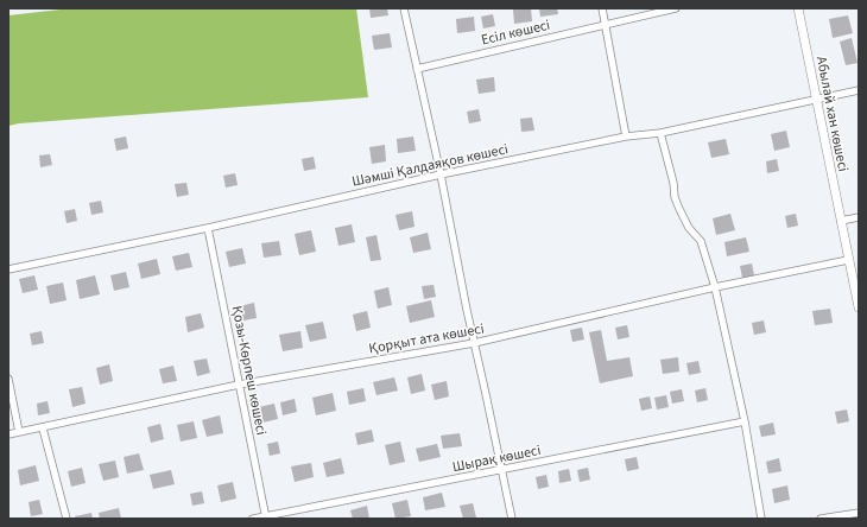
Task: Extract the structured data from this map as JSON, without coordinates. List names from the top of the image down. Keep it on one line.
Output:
{"streets":{"street":["Есіл көшесі","Абылай хан көшесі","Шәмші Қалдаяқов көшесі","Қорқыт ата көшесі","Қозы-Көрпеш көшесі","Шырақ көшесі"]},"crossings":[["Абылай хан көшесі","Шәмші Қалдаяқов көшесі"],["Абылай хан көшесі","Қорқыт ата көшесі"],["Шәмші Қалдаяқов көшесі","Қозы-Көрпеш көшесі"],["Қорқыт ата көшесі","Қозы-Көрпеш көшесі"],["Қозы-Көрпеш көшесі","Шырақ көшесі"]]}
